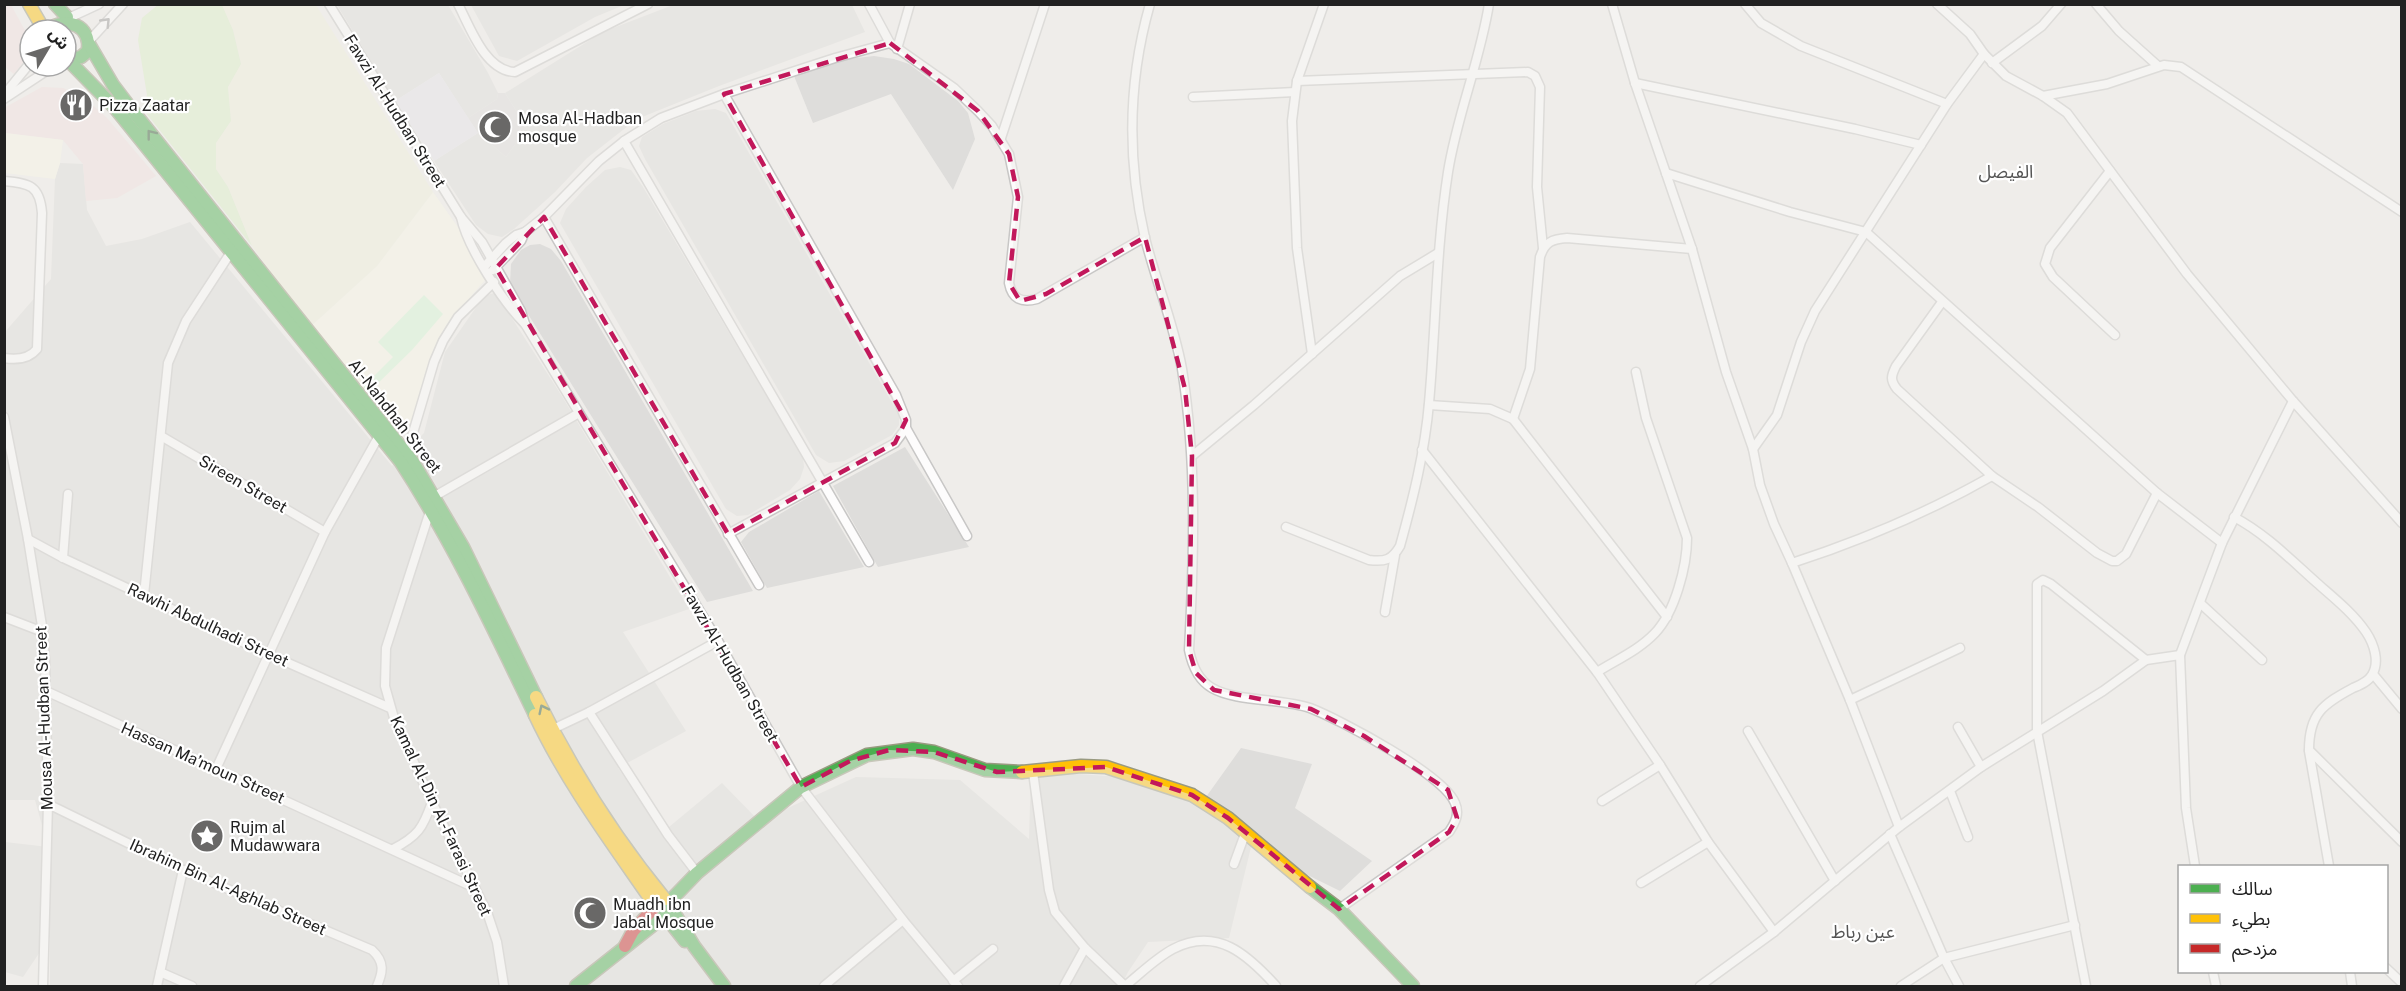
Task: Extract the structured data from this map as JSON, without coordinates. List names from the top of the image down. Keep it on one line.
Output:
{"streets":{"street":["Fawzi Al-Hudban Street","Al-Nahdhah Street","Sireen Street","Rawhi Abdulhadi Street","Mousa Al-Hudban Street","Hassan Ma’moun Street","Kamal Al-Din Al-Farasi Street","Ibrahim Bin Al-Aghlab Street"]},"crossings":[["Al-Nahdhah Street","Kamal Al-Din Al-Farasi Street"],["Rawhi Abdulhadi Street","Mousa Al-Hudban Street"],["Rawhi Abdulhadi Street","Kamal Al-Din Al-Farasi Street"],["Mousa Al-Hudban Street","Hassan Ma’moun Street"],["Mousa Al-Hudban Street","Ibrahim Bin Al-Aghlab Street"],["Hassan Ma’moun Street","Kamal Al-Din Al-Farasi Street"]],"districts":["الفيصل","عين رباط"],"places":{"restaurant":["Pizza Zaatar"],"mosque":["Mosa Al-Hadban mosque","Muadh ibn Jabal Mosque"],"place":["Rujm al Mudawwara"]},"legend":["سالك","بطيء","مزدحم"],"north":"top right"}
